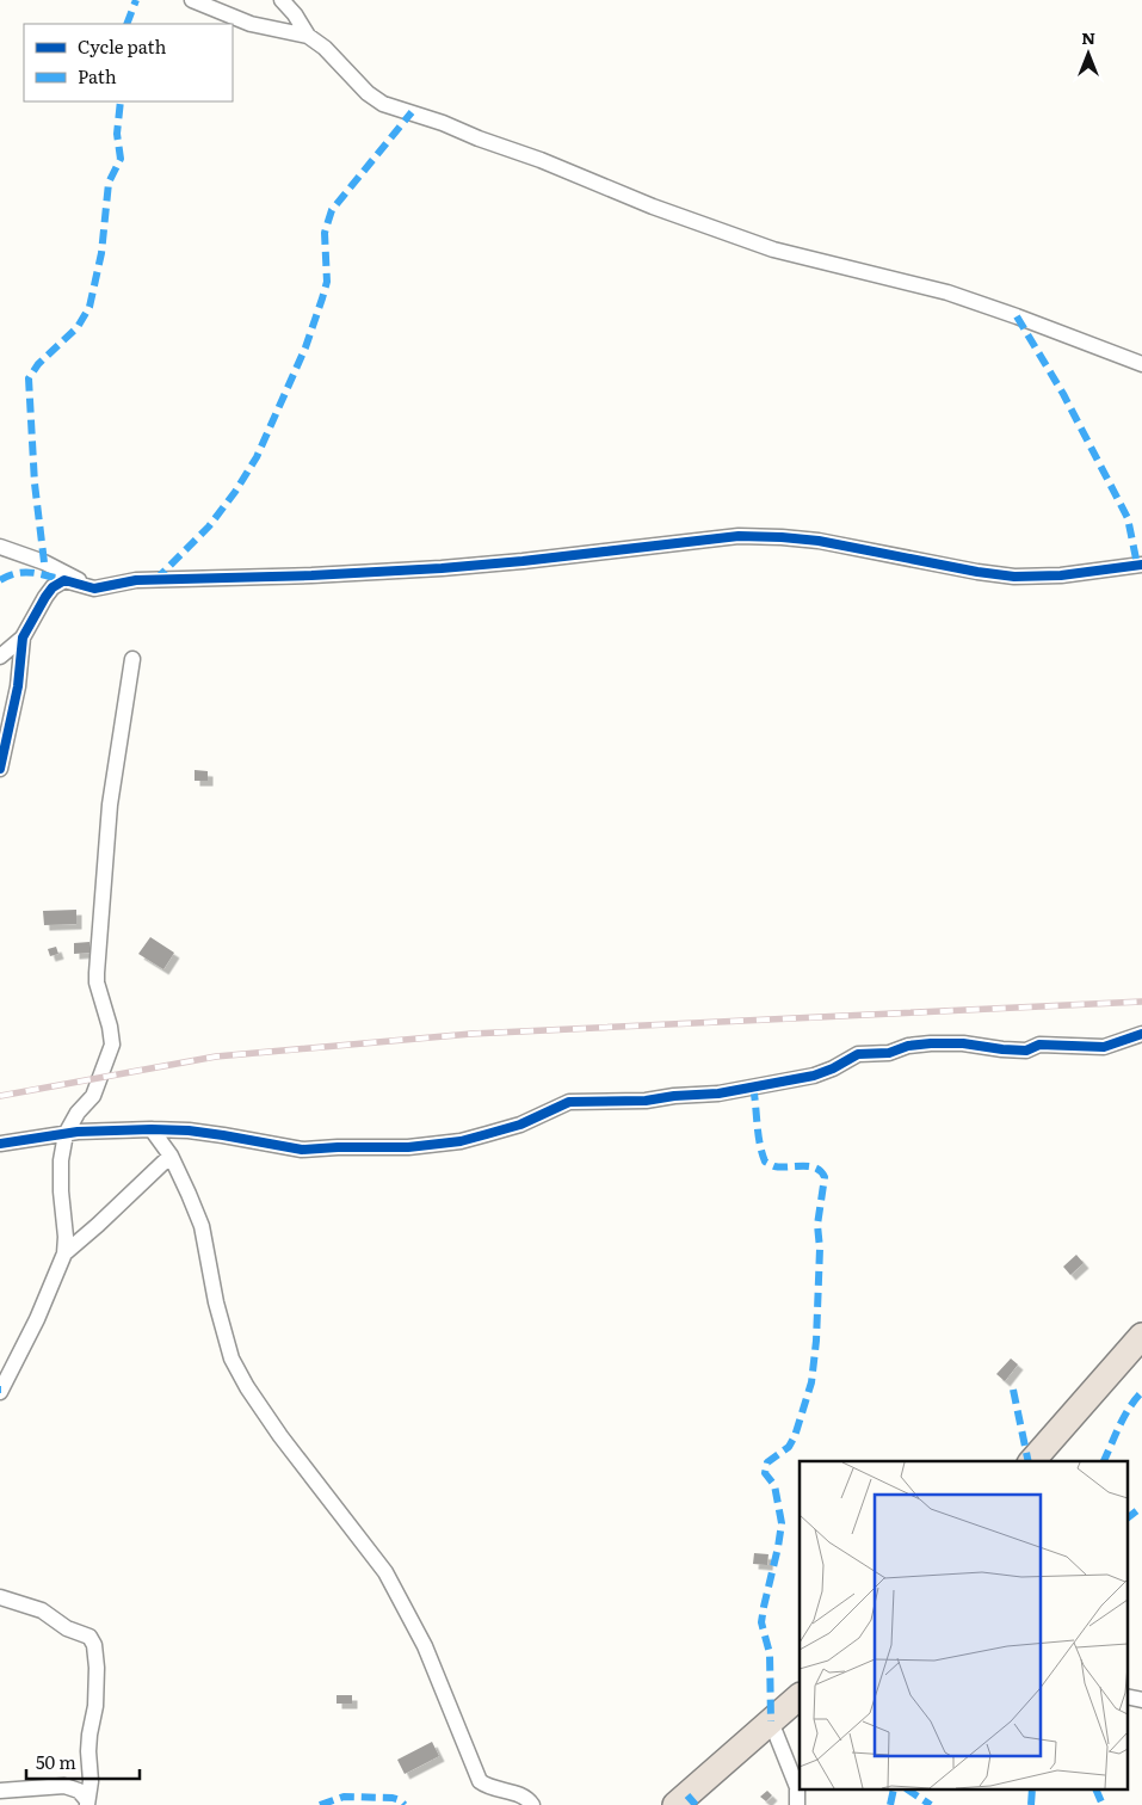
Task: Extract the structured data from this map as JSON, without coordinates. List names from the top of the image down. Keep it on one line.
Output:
{"legend":["Cycle path","Path"],"scale_bar":"50 m","north":"top"}
